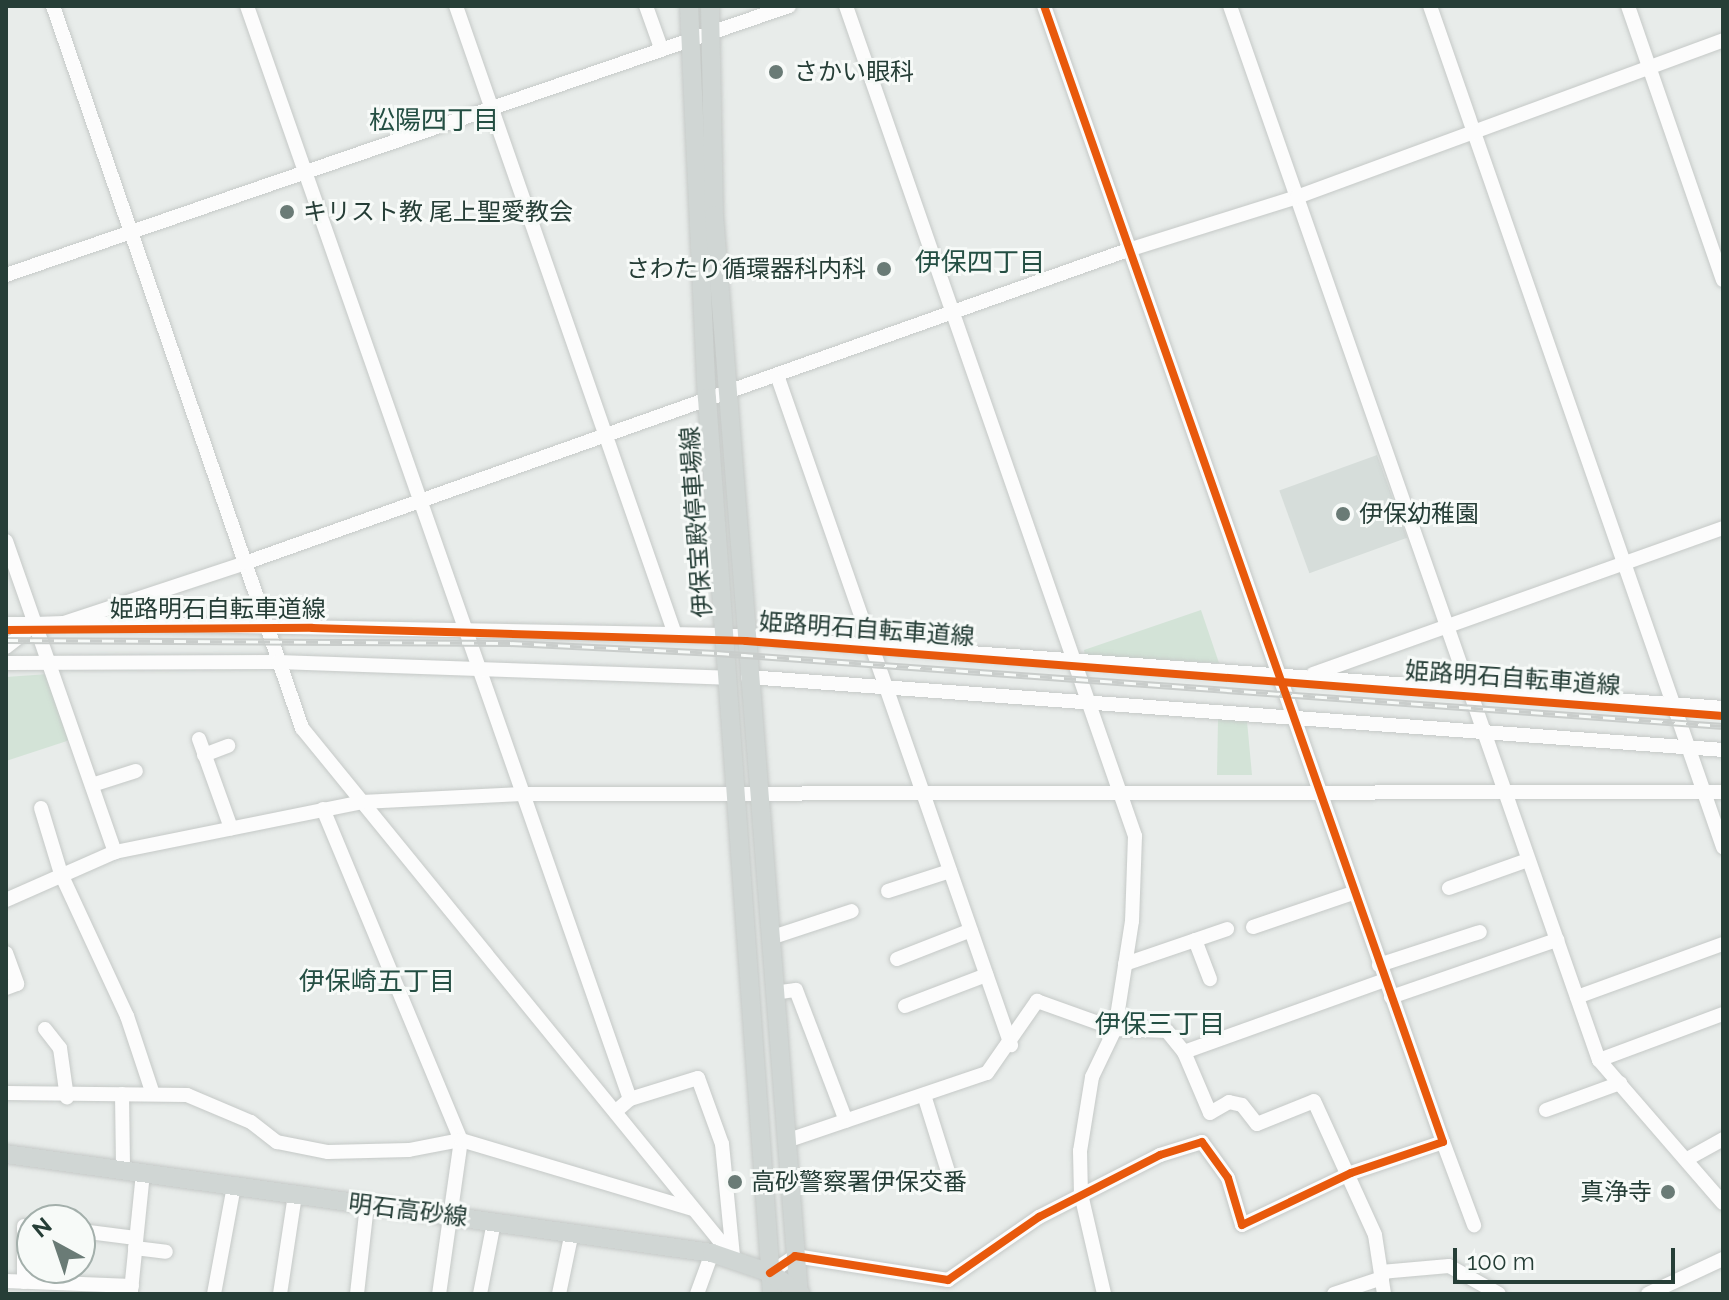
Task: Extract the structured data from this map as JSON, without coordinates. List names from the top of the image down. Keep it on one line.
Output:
{"streets":{"main road":["伊保宝殿停車場線","明石高砂線"],"cycle path":["姫路明石自転車道線"]},"crossings":[["伊保宝殿停車場線","明石高砂線"]],"districts":["松陽四丁目","伊保四丁目","伊保崎五丁目","伊保三丁目"],"places":["さかい眼科","キリスト教 尾上聖愛教会","さわたり循環器科内科","伊保幼稚園","高砂警察署伊保交番","真浄寺"],"scale_bar":"100 m","north":"top left"}
